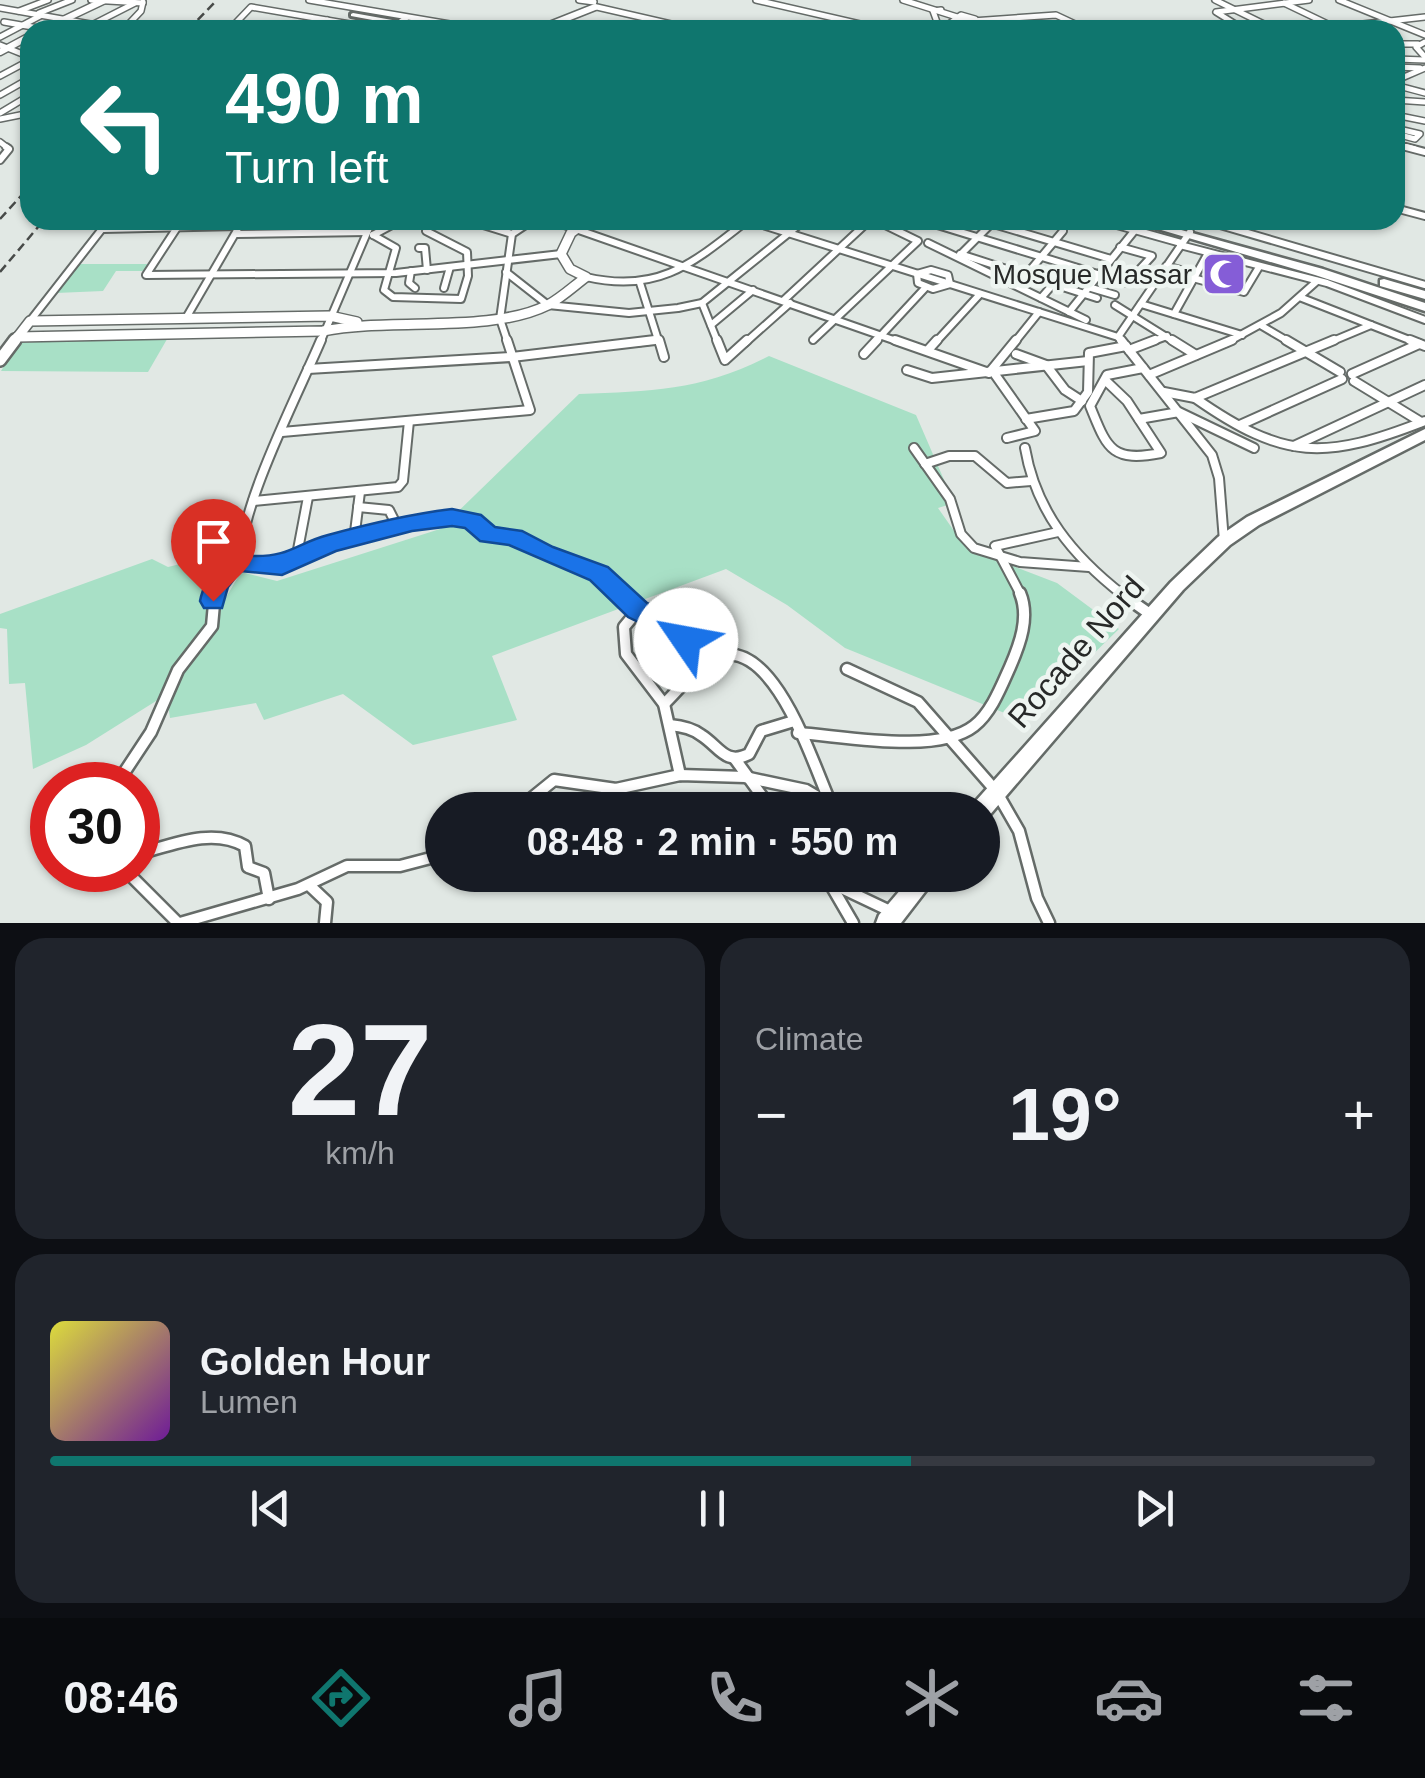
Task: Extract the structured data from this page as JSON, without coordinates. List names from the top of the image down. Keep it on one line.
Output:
{"streets":{"highway":["Rocade Nord"]},"places":{"mosque":["Mosque Massar"]},"page":{"turn":["490 m","Turn left"],"limit":"30","trip":"08:48 · 2 min · 550 m","tile":[["27","km/h"],"Climate"],"heat":["−","19°","+"],"song":["Golden Hour","Lumen"],"tabs":"08:46"}}
